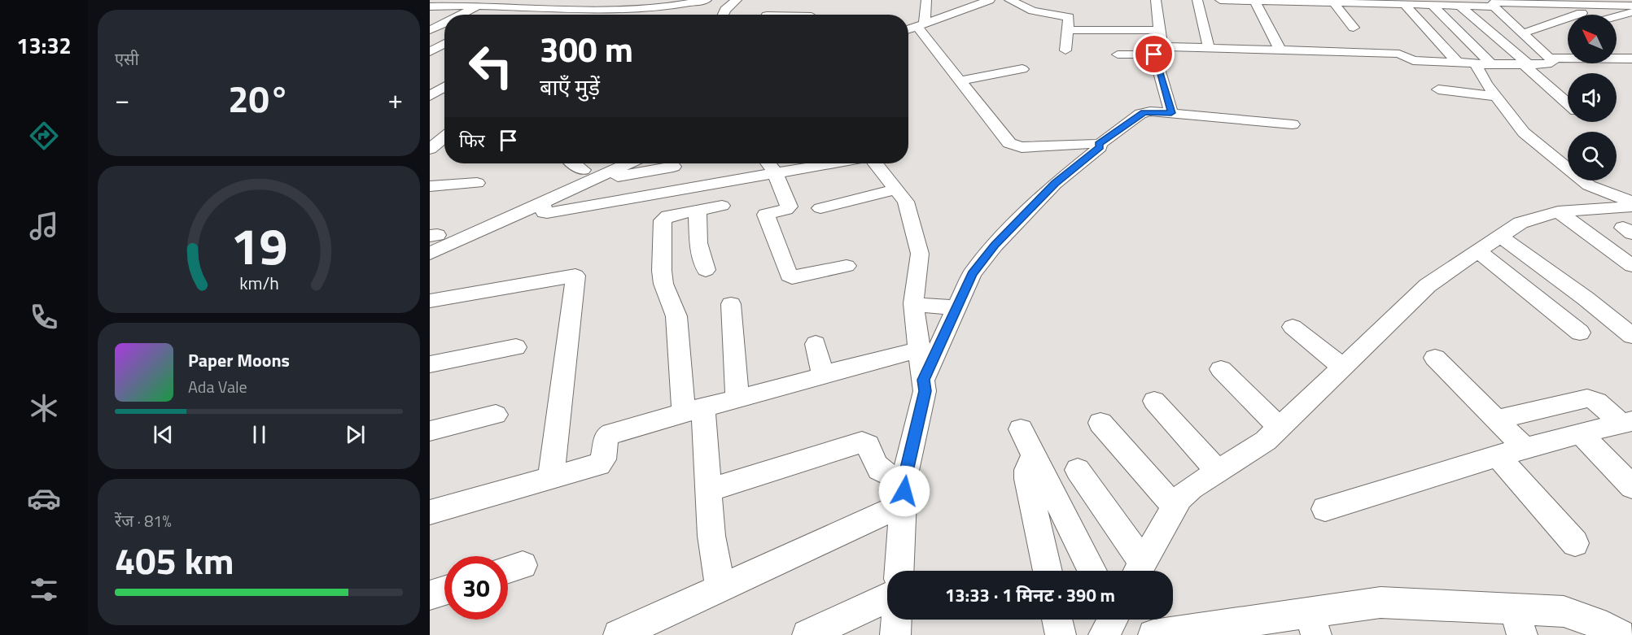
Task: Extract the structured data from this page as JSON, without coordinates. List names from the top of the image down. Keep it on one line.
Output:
{"north":"top left","page":{"tabs":"13:32","tile":["एसी",["रेंज · 81%","405 km"]],"turn":["300 m","बाएँ मुड़ें"],"heat":["−","20°","+"],"then":"फिर","song":["Paper Moons","Ada Vale"],"limit":"30","trip":"13:33 · 1 मिनट · 390 m","gauge":["19","km/h"]}}
